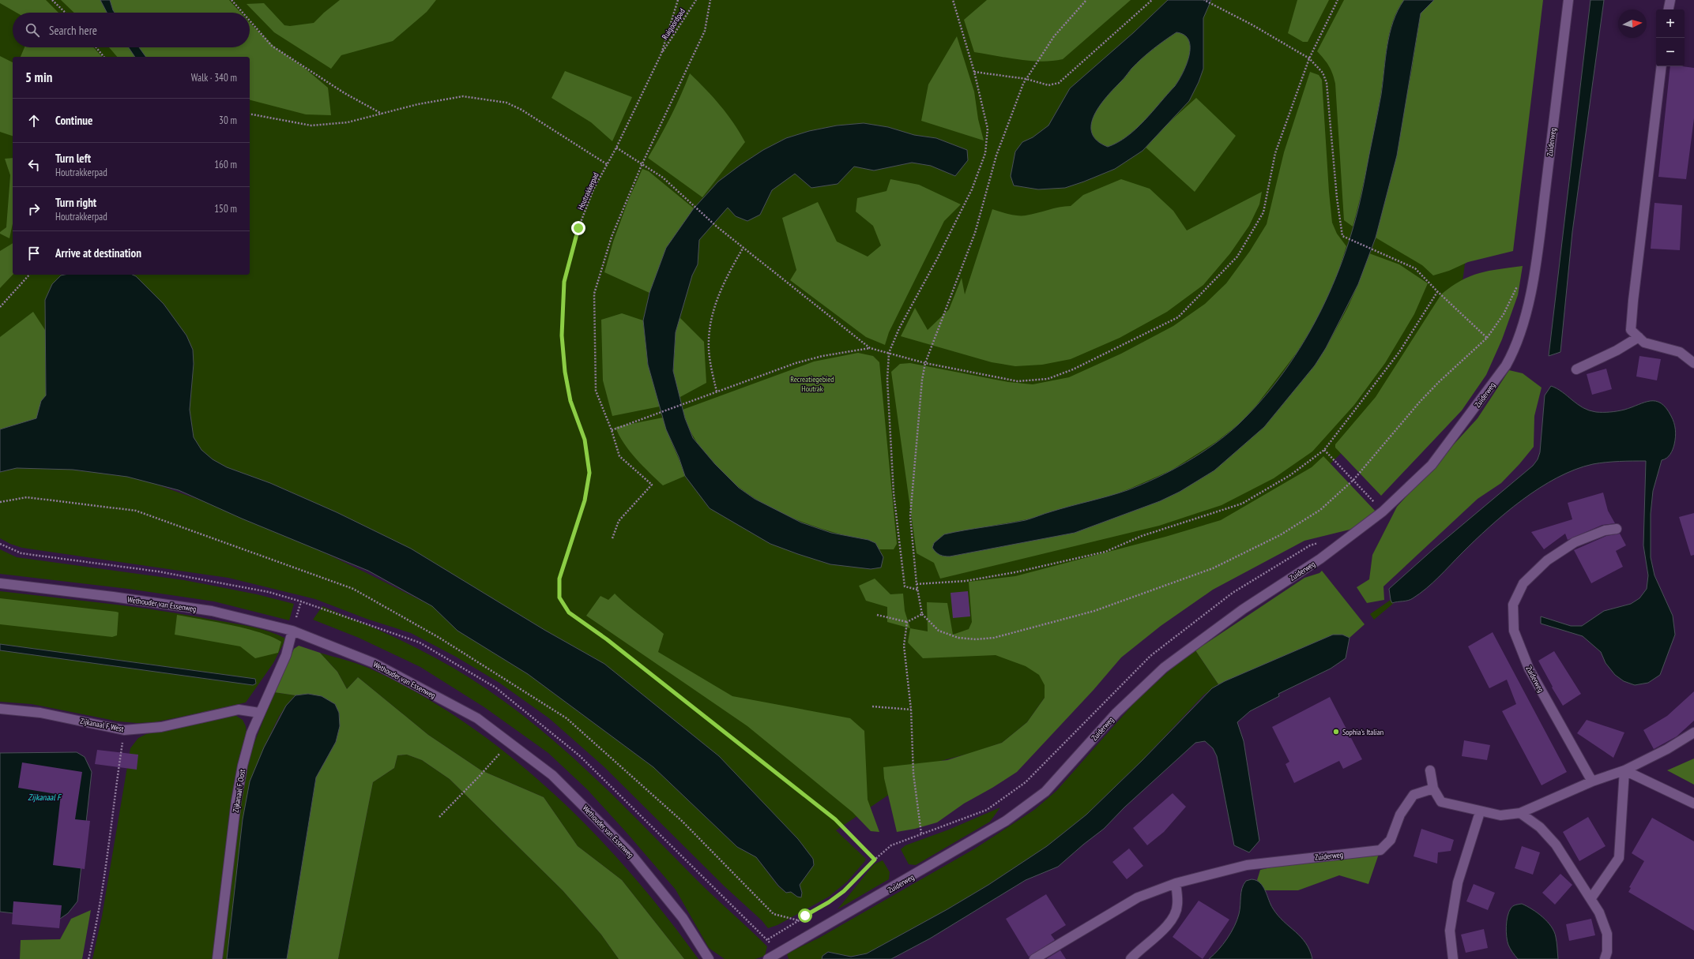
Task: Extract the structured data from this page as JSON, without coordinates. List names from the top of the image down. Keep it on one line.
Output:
{"streets":{"street":["Zuiderweg","Wethouder van Essenweg","Zijkanaal F West","Zijkanaal F Oost"],"path":["Ruigoordpad","Houtrakkerpad"]},"crossings":[["Wethouder van Essenweg","Zijkanaal F Oost"],["Zijkanaal F West","Zijkanaal F Oost"]],"water":["Zijkanaal F"],"parks":["Recreatiegebied Houtrak"],"places":["Sophia's Italian"],"north":"right","page":{"map_buttons":["+","−"],"search":"Search here","heading":["5 min","Walk · 340 m"],"list":[["Continue","30 m"],["Turn left","Houtrakkerpad","160 m"],["Turn right","Houtrakkerpad","150 m"],"Arrive at destination"]}}
